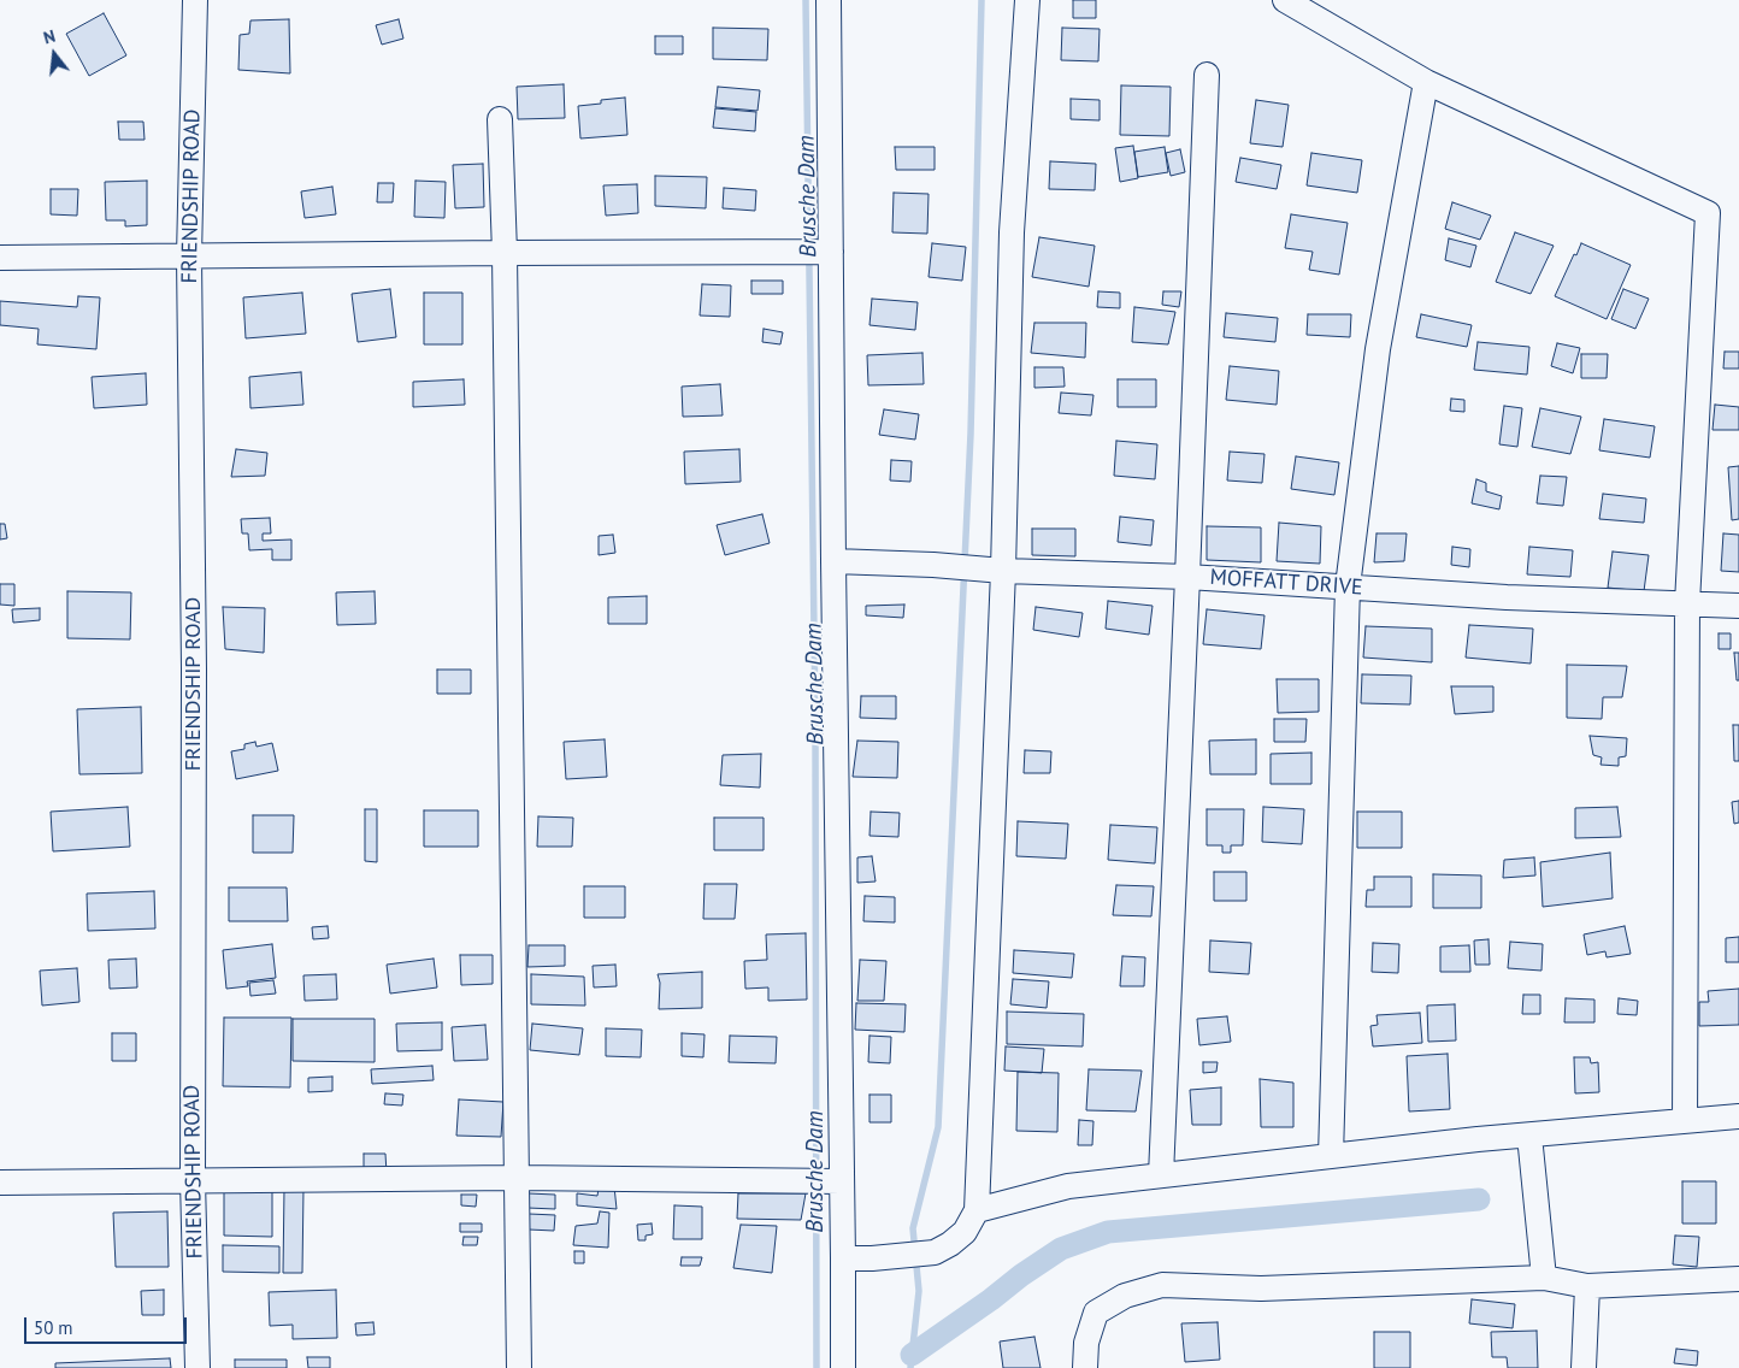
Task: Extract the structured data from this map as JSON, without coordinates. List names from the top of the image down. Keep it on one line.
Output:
{"streets":{"street":["FRIENDSHIP ROAD","MOFFATT DRIVE"]},"water":["Brusche Dam"],"scale_bar":"50 m","north":"top"}
